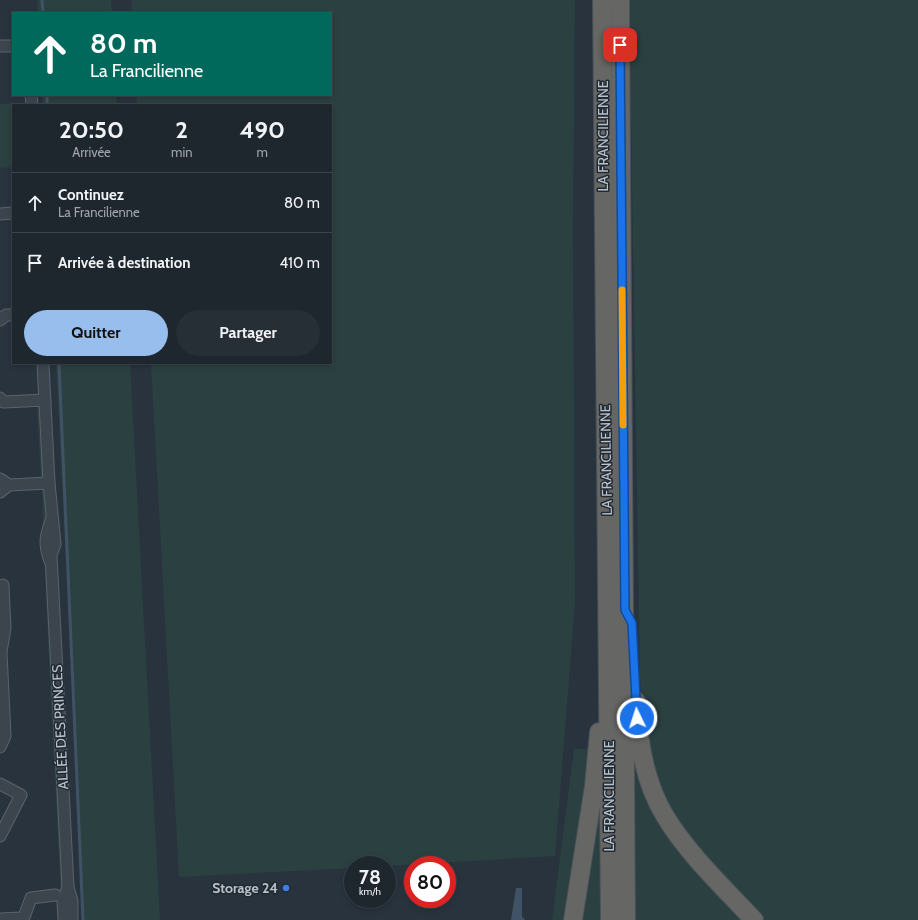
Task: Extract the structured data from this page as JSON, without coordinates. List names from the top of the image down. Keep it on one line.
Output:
{"streets":{"highway":["LA FRANCILIENNE"],"street":["ALLÉE DES PRINCES"]},"places":["Storage 24"],"page":{"turn":["80 m","La Francilienne"],"eta":["20:50","Arrivée","2","min","490","m"],"list":[{"name":"Continuez","note":"La Francilienne","value":"80 m"},{"name":"Arrivée à destination","value":"410 m"}],"buttons":["Quitter","Partager"],"speed":"78 km/h","limit":"80"}}
